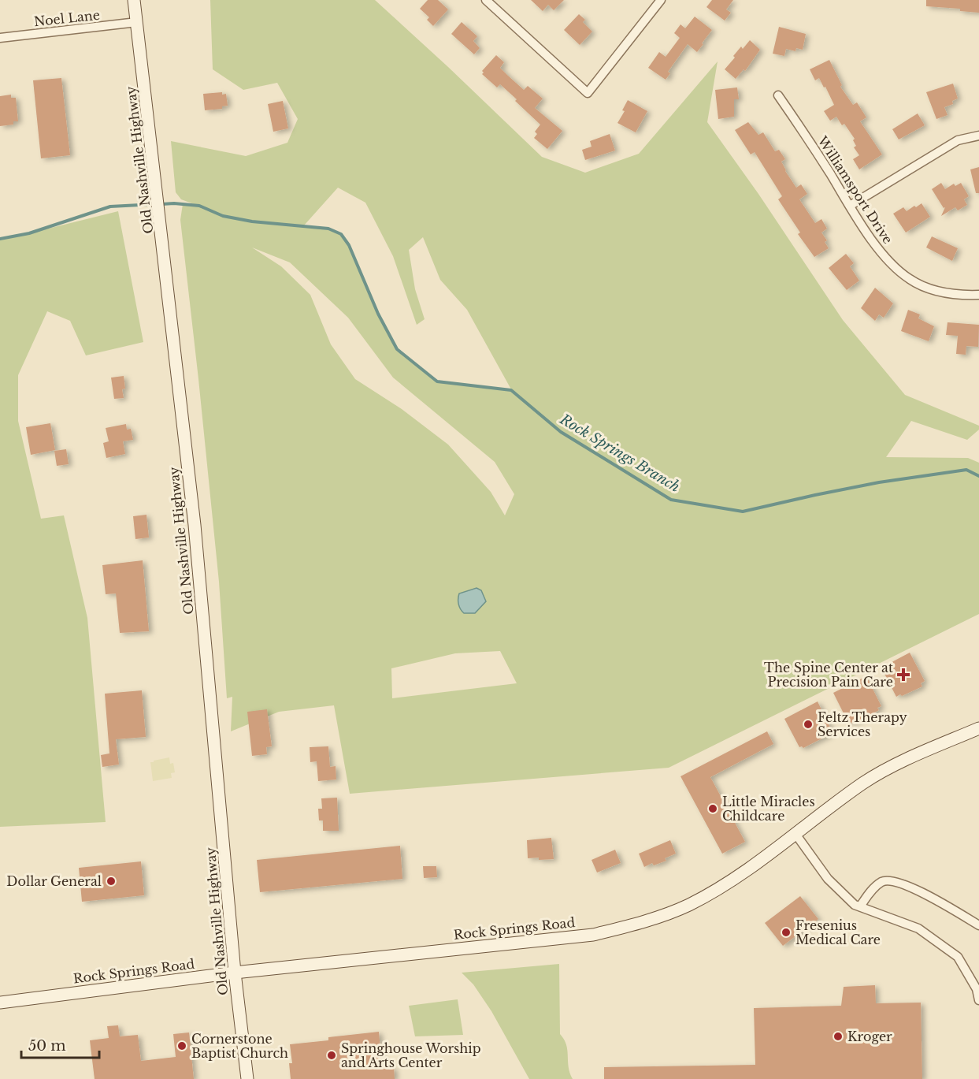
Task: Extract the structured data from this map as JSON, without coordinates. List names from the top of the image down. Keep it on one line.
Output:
{"streets":{"main road":["Old Nashville Highway","Rock Springs Road"],"street":["Noel Lane","Williamsport Drive"]},"crossings":[["Noel Lane","Old Nashville Highway"],["Old Nashville Highway","Rock Springs Road"]],"water":["Rock Springs Branch"],"places":{"health":["The Spine Center at Precision Pain Care"],"other":["Feltz Therapy Services","Little Miracles Childcare","Dollar General","Fresenius Medical Care","Kroger","Cornerstone Baptist Church","Springhouse Worship and Arts Center"]},"scale_bar":"50 m"}
